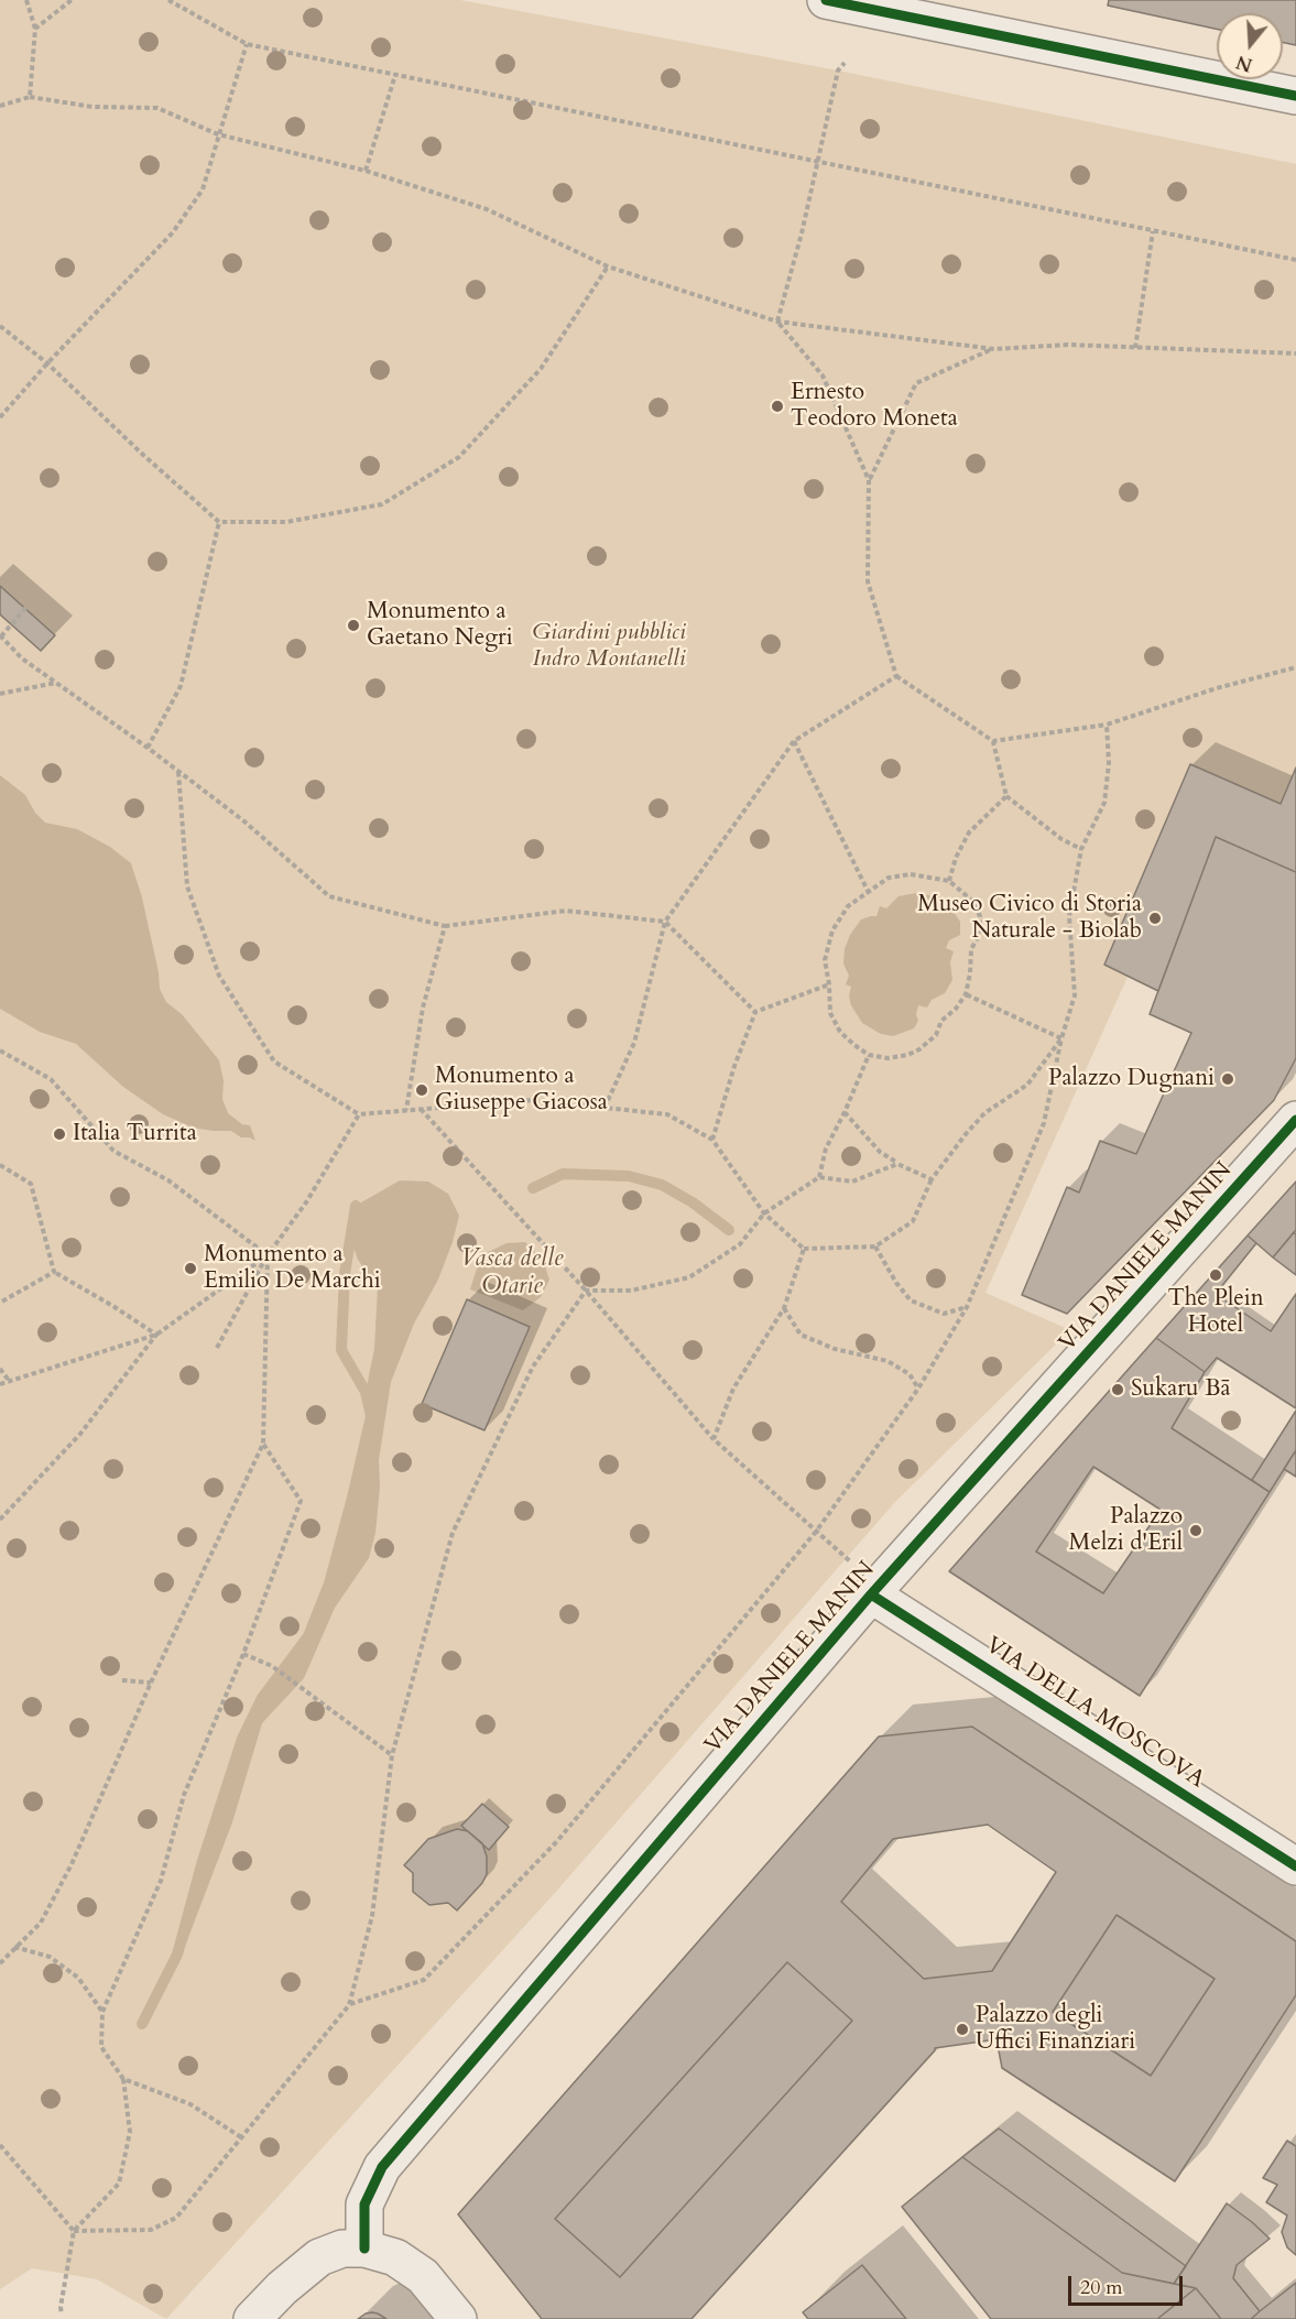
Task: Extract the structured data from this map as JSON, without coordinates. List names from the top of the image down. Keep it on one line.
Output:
{"streets":{"street":["VIA DANIELE MANIN","VIA DELLA MOSCOVA"]},"crossings":[["VIA DANIELE MANIN","VIA DELLA MOSCOVA"]],"water":["Vasca delle Otarie"],"parks":["Giardini pubblici Indro Montanelli"],"places":["Ernesto Teodoro Moneta","Monumento a Gaetano Negri","Museo Civico di Storia Naturale - Biolab","Palazzo Dugnani","Monumento a Giuseppe Giacosa","Italia Turrita","Monumento a Emilio De Marchi","The Plein Hotel","Sukaru Bā","Palazzo Melzi d'Eril","Palazzo degli Uffici Finanziari"],"scale_bar":"20 m","north":"bottom"}
